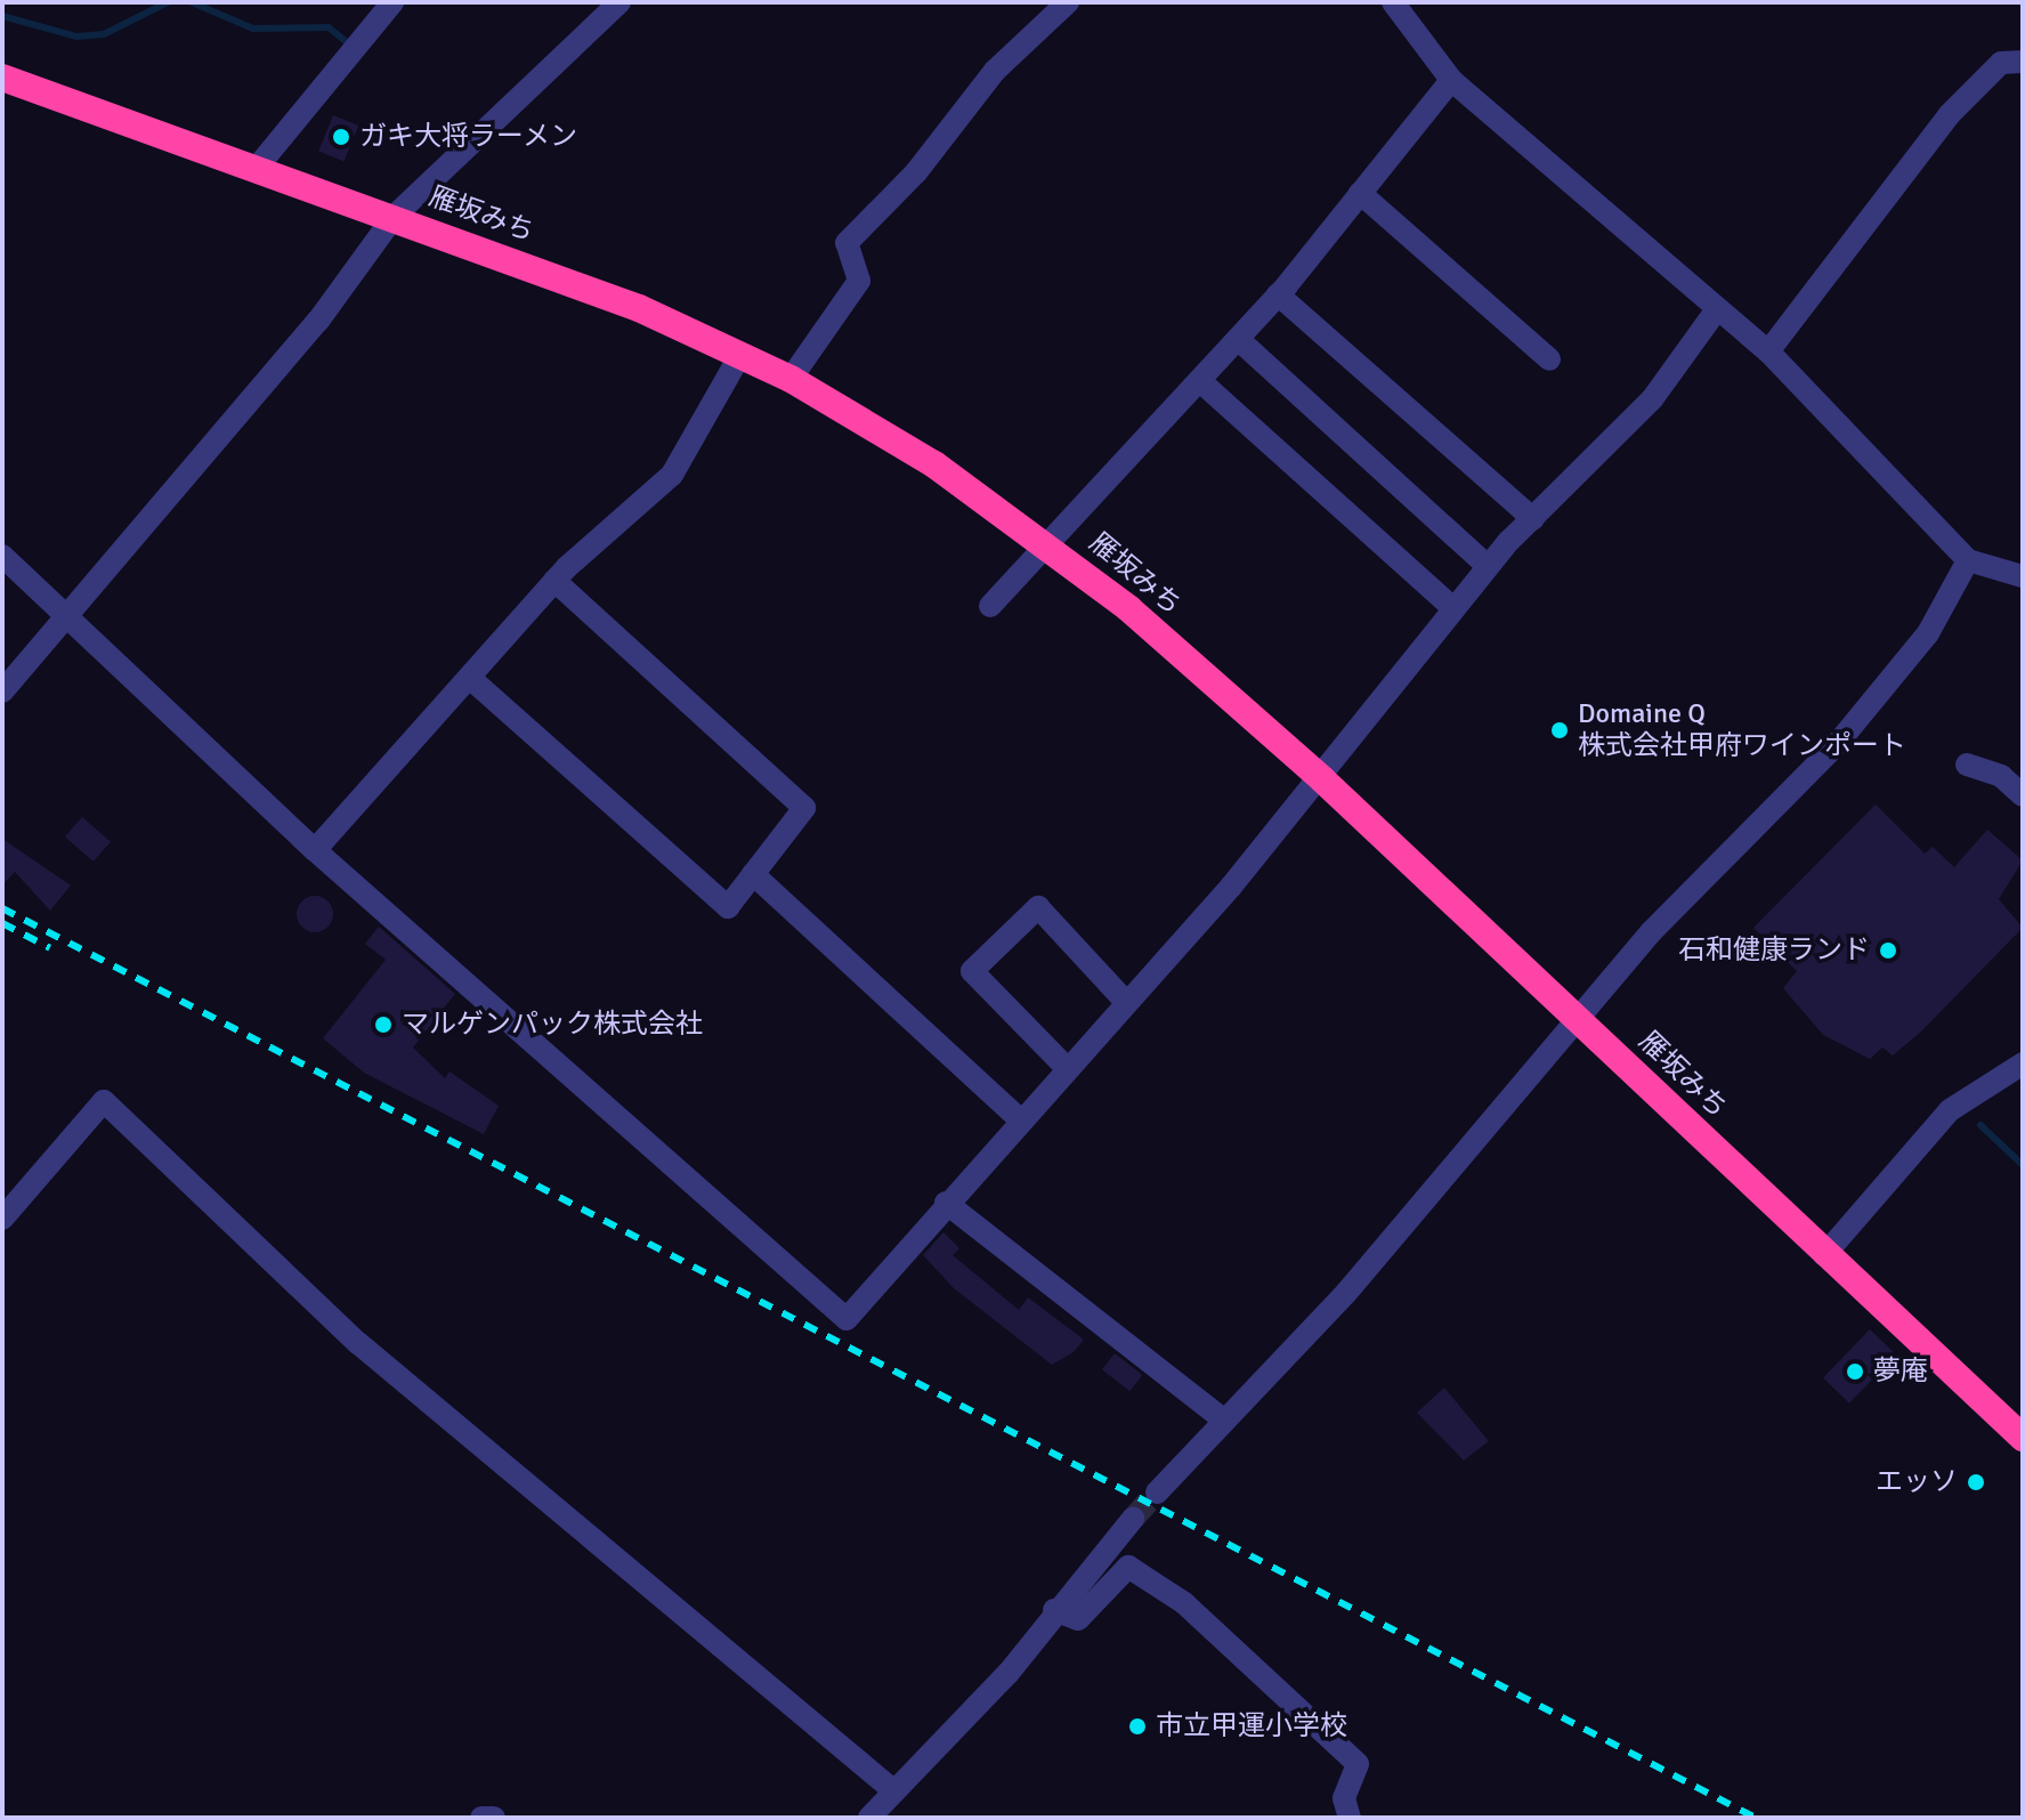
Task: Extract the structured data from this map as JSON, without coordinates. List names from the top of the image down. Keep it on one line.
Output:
{"streets":{"highway":["雁坂みち"]},"places":["ガキ大将ラーメン","Domaine Q 株式会社甲府ワインポート","石和健康ランド","マルゲンパック株式会社","夢庵","エッソ","市立甲運小学校"]}
